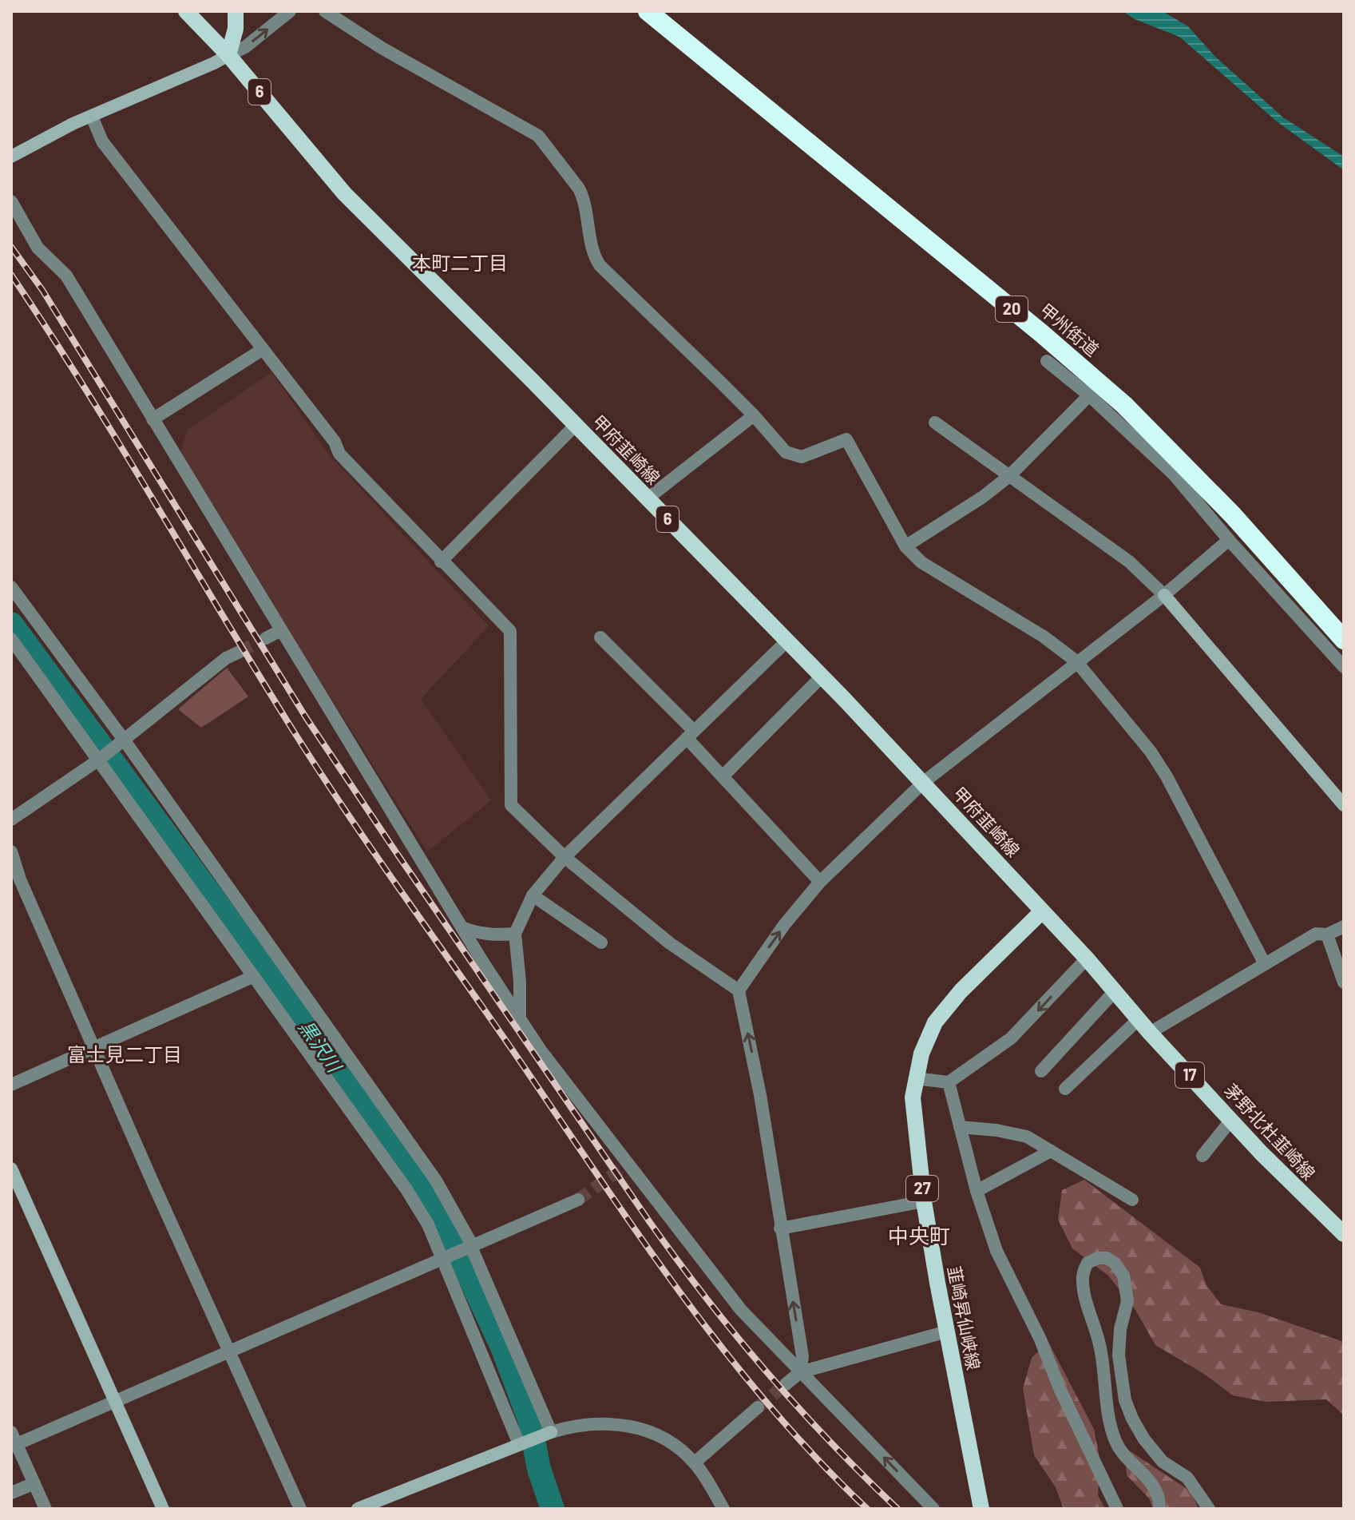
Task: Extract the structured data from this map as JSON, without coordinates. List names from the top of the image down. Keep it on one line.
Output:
{"streets":{"highway":["20","甲州街道"],"main road":["6","甲府韮崎線","17","茅野北杜韮崎線","27","韮崎昇仙峡線"]},"crossings":[["甲府韮崎線","茅野北杜韮崎線"],["甲府韮崎線","韮崎昇仙峡線"],["茅野北杜韮崎線","韮崎昇仙峡線"]],"districts":["本町二丁目","富士見二丁目","中央町"],"water":["黒沢川"]}
